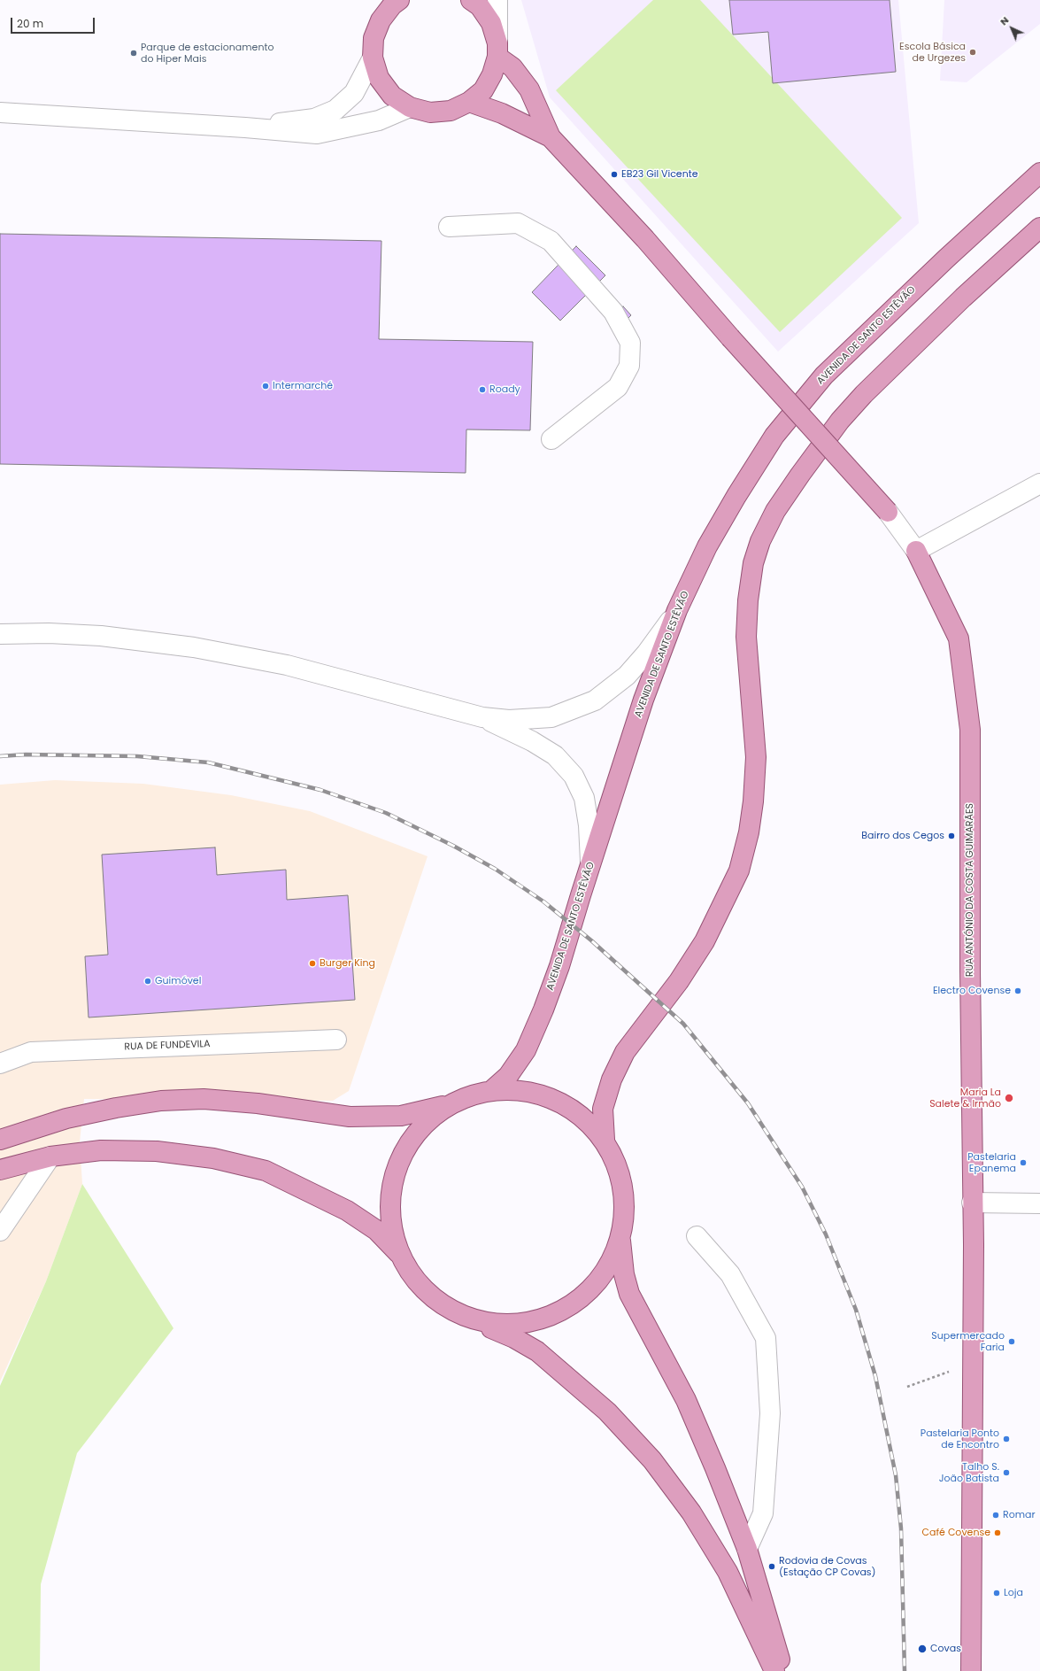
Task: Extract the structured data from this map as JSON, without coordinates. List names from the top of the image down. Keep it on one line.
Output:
{"streets":{"main road":["AVENIDA DE SANTO ESTÊVÃO","RUA ANTÓNIO DA COSTA GUIMARÃES"],"street":["RUA DE FUNDEVILA"]},"places":["Escola Básica de Urgezes","Parque de estacionamento do Hiper Mais","EB23 Gil Vicente","Intermarché","Roady","Bairro dos Cegos","Burger King","Guimóvel","Electro Covense","Maria La Salete & Irmão","Pastelaria Epanema","Supermercado Faria","Pastelaria Ponto de Encontro","Talho S. João Batista","Romar","Café Covense","Rodovia de Covas (Estação CP Covas)","Loja","Covas"],"scale_bar":"20 m","north":"top left"}
